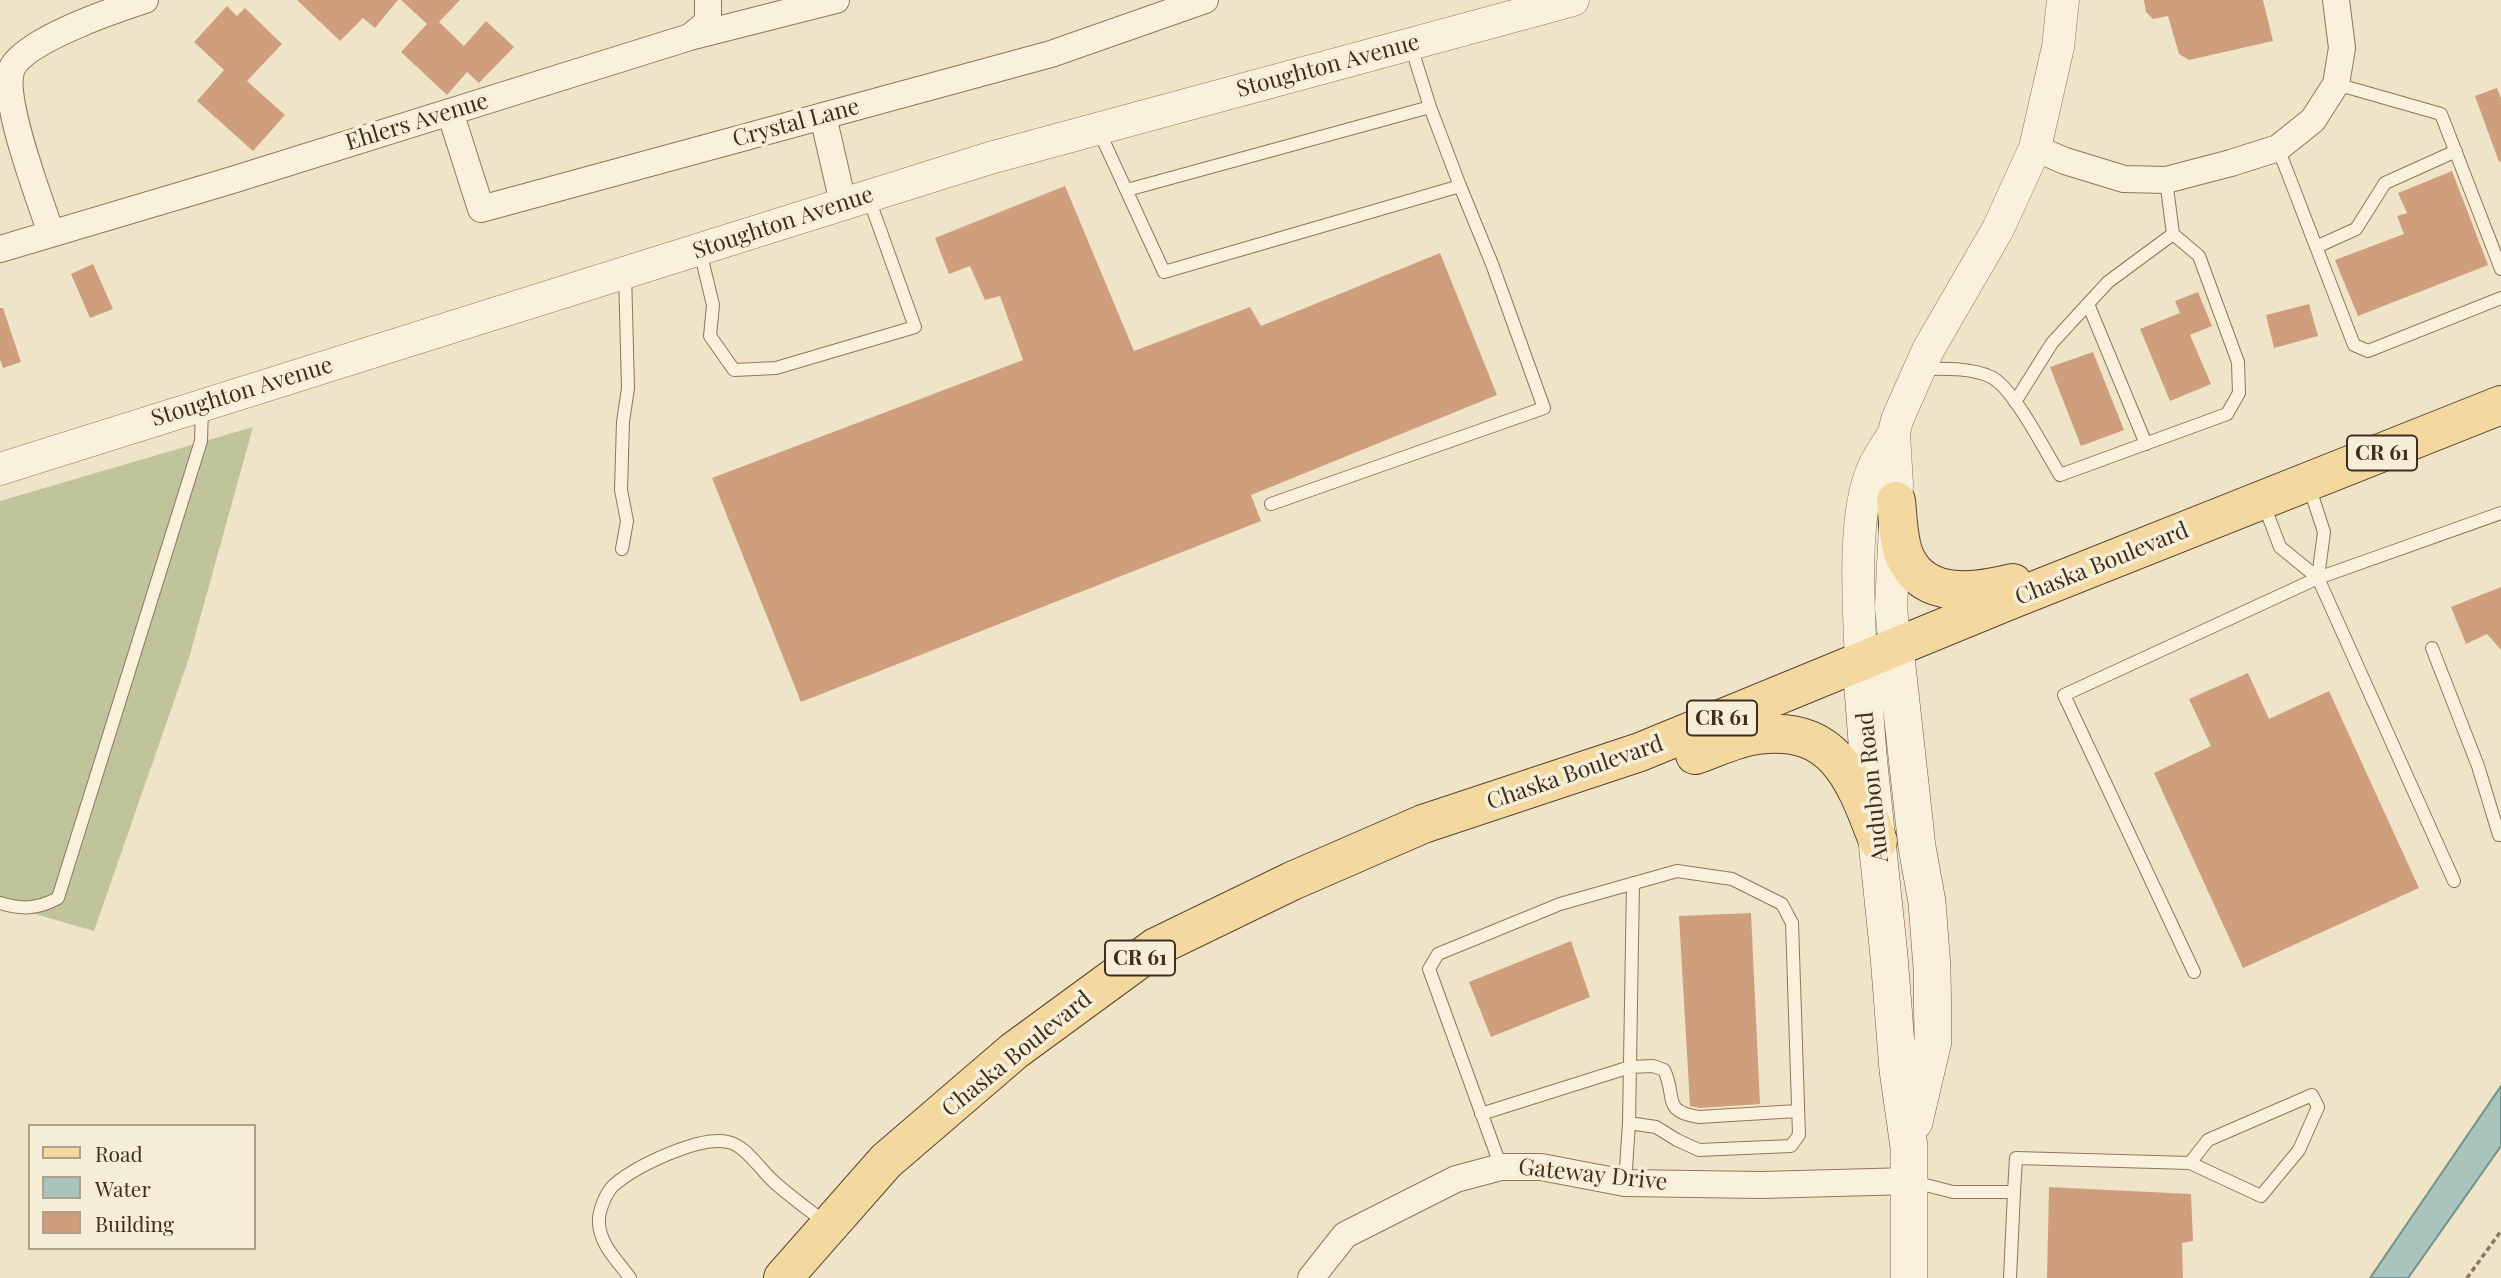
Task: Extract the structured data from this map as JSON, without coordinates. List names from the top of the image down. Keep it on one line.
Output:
{"streets":{"main road":["CR 61","Chaska Boulevard","Audubon Road"],"street":["Stoughton Avenue","Ehlers Avenue","Crystal Lane","Gateway Drive"]},"crossings":[["Ehlers Avenue","Crystal Lane"],["Chaska Boulevard","Audubon Road"],["Audubon Road","Gateway Drive"]],"legend":["Road","Water","Building"]}
